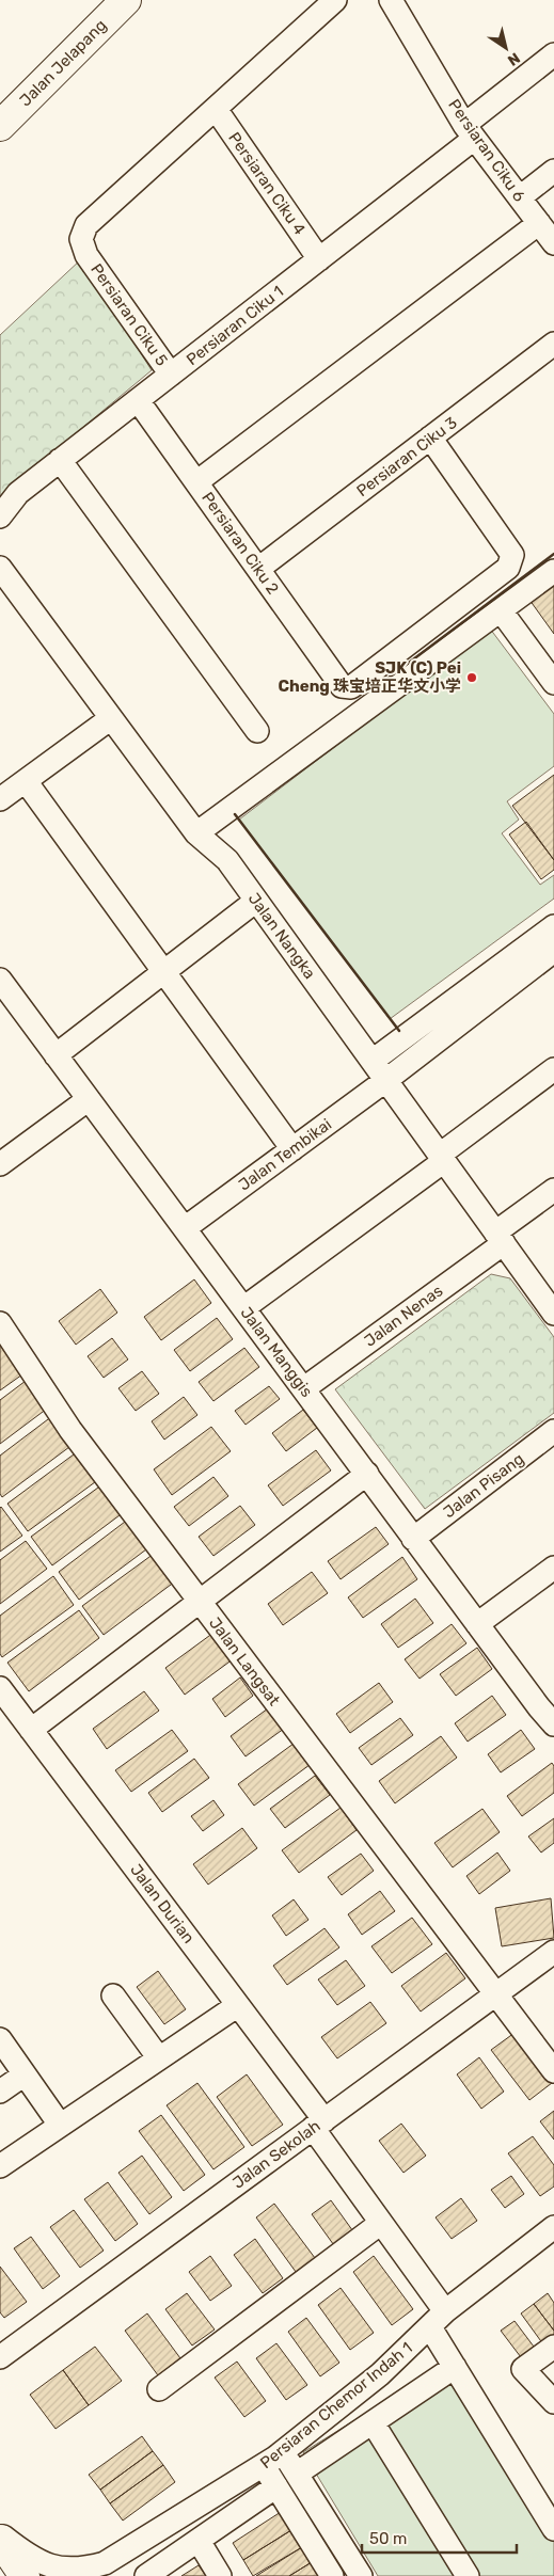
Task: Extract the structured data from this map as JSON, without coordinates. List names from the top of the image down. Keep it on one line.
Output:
{"streets":{"main road":["Jalan Jelapang"],"street":["Persiaran Ciku 6","Persiaran Ciku 4","Persiaran Ciku 5","Persiaran Ciku 1","Persiaran Ciku 3","Persiaran Ciku 2","Jalan Nangka","Jalan Tembikai","Jalan Nenas","Jalan Manggis","Jalan Pisang","Jalan Langsat","Jalan Durian","Jalan Sekolah","Persiaran Chemor Indah 1"]},"crossings":[["Persiaran Ciku 6","Persiaran Ciku 1"],["Persiaran Ciku 4","Persiaran Ciku 5"],["Persiaran Ciku 4","Persiaran Ciku 1"],["Persiaran Ciku 5","Persiaran Ciku 1"],["Persiaran Ciku 1","Persiaran Ciku 2"],["Persiaran Ciku 3","Persiaran Ciku 2"],["Jalan Nangka","Jalan Tembikai"],["Jalan Nangka","Jalan Nenas"],["Jalan Tembikai","Jalan Manggis"],["Jalan Nenas","Jalan Manggis"],["Jalan Manggis","Jalan Pisang"],["Jalan Langsat","Jalan Sekolah"],["Jalan Durian","Jalan Sekolah"],["Jalan Durian","Persiaran Chemor Indah 1"]],"places":["SJK (C) Pei Cheng 珠宝培正华文小学"],"scale_bar":"50 m","north":"bottom right"}
